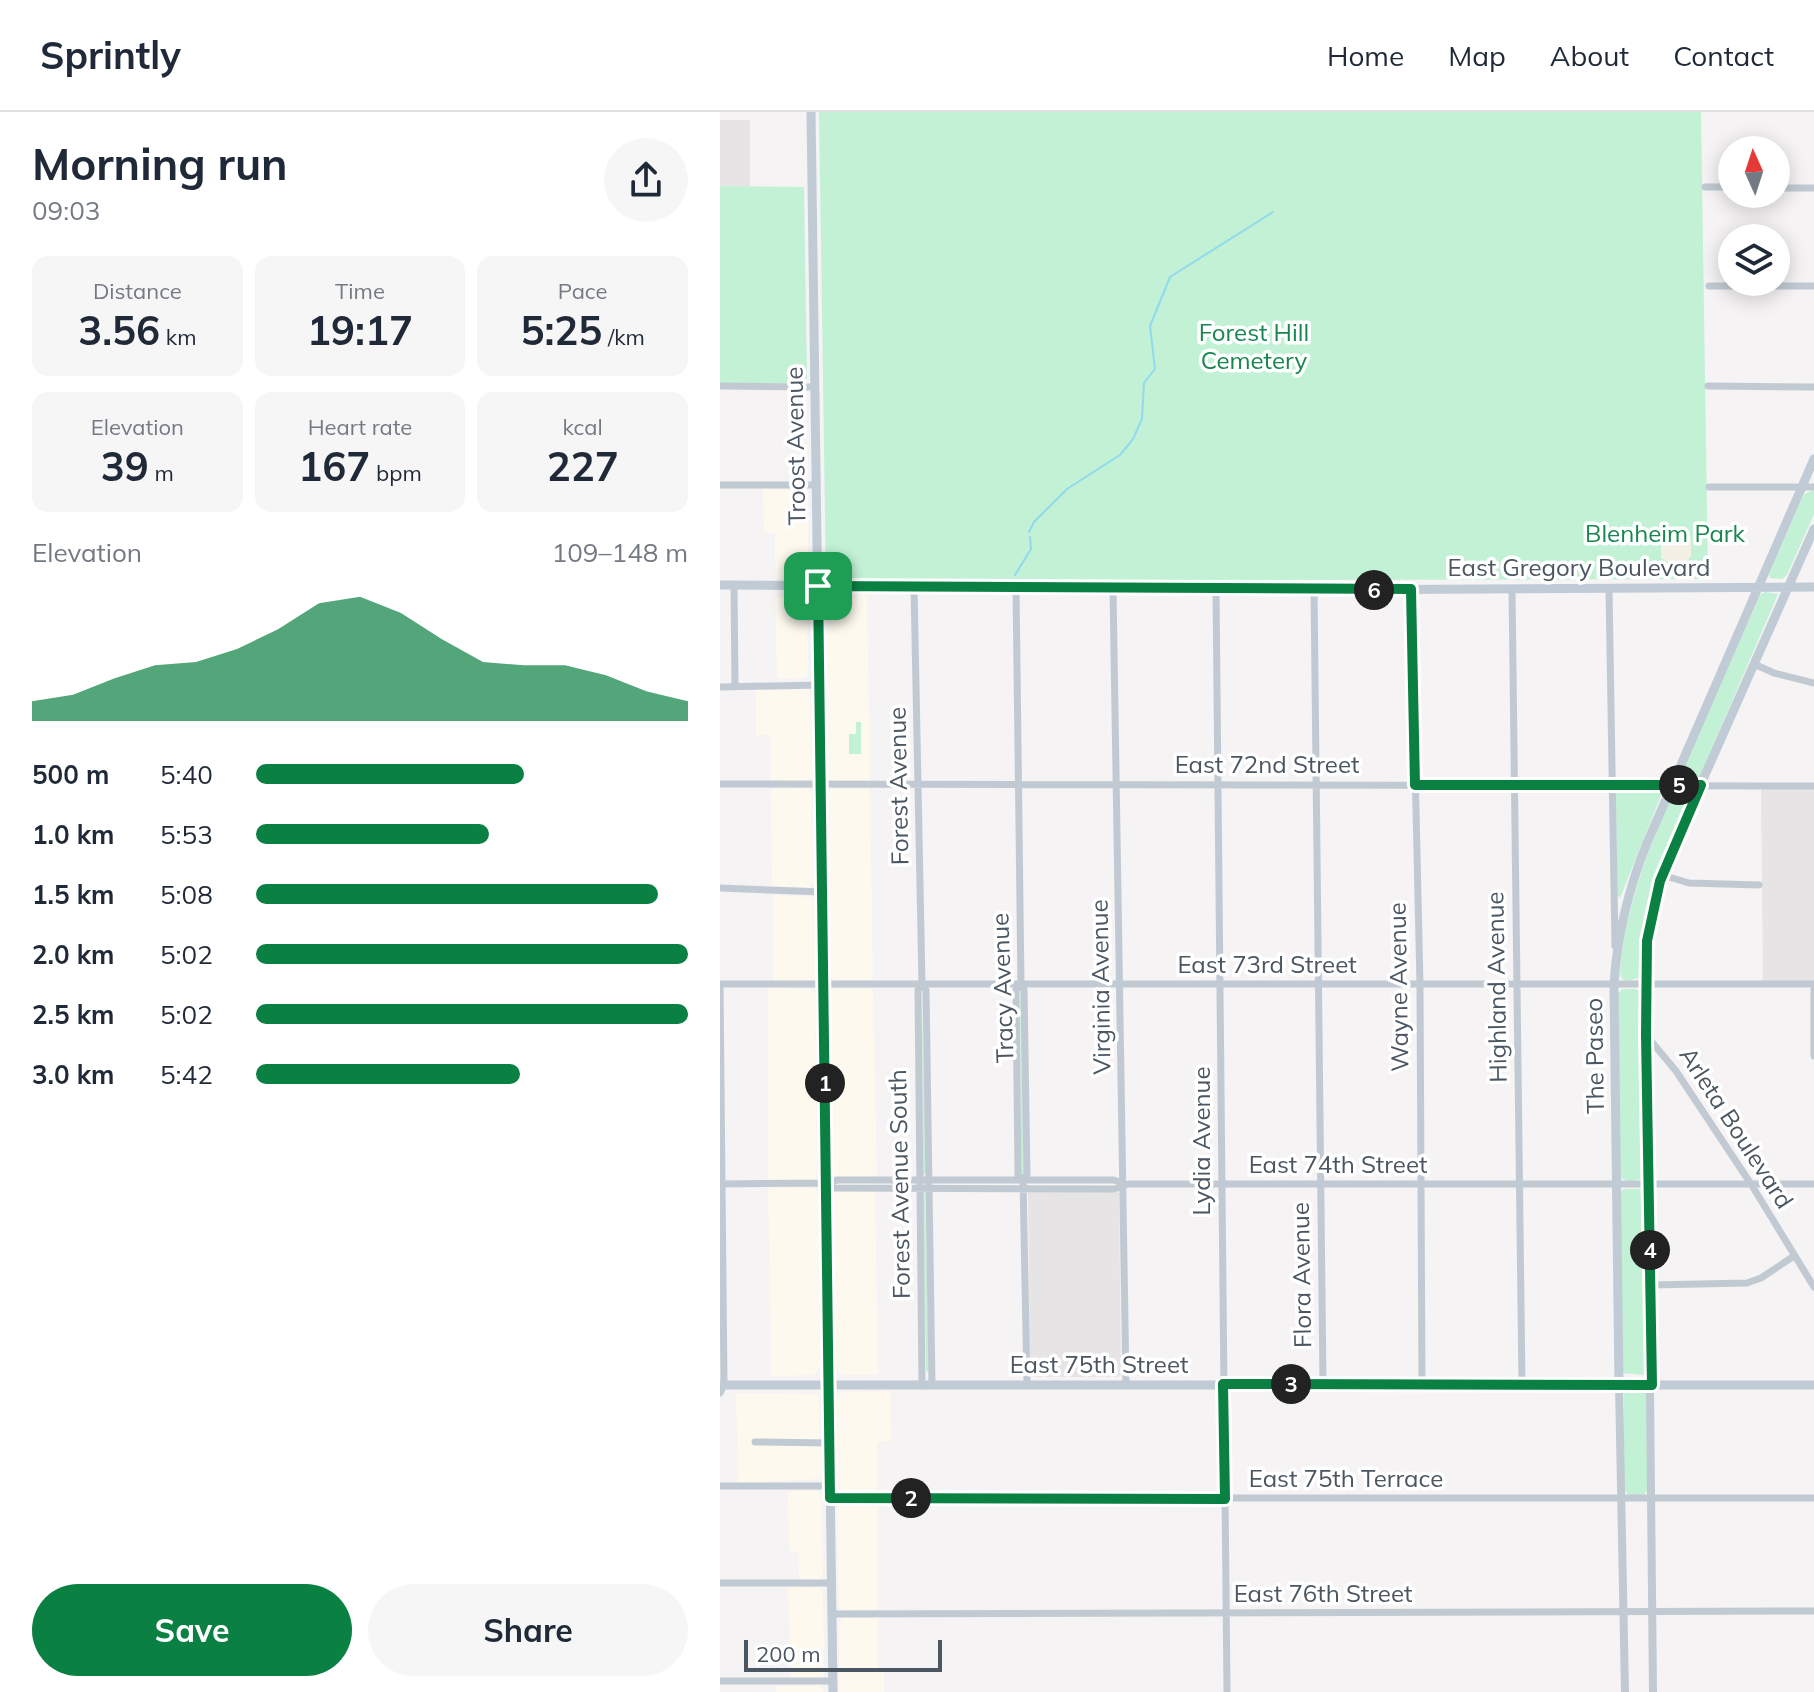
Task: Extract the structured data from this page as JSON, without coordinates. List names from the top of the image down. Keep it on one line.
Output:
{"streets":{"main road":["Troost Avenue","East Gregory Boulevard","The Paseo","East 75th Street"],"street":["East 72nd Street","Forest Avenue","East 73rd Street","Virginia Avenue","Wayne Avenue","Highland Avenue","Tracy Avenue","Arleta Boulevard","Lydia Avenue","East 74th Street","Forest Avenue South","Flora Avenue","East 75th Terrace","East 76th Street"]},"crossings":[["Troost Avenue","East Gregory Boulevard"],["Troost Avenue","East 72nd Street"],["Troost Avenue","East 73rd Street"],["Troost Avenue","East 74th Street"],["Troost Avenue","East 75th Street"],["Troost Avenue","East 75th Terrace"],["Troost Avenue","East 76th Street"],["East Gregory Boulevard","Forest Avenue"],["East Gregory Boulevard","Virginia Avenue"],["East Gregory Boulevard","Wayne Avenue"],["East Gregory Boulevard","Highland Avenue"],["East Gregory Boulevard","Tracy Avenue"],["East Gregory Boulevard","The Paseo"],["East Gregory Boulevard","Lydia Avenue"],["East Gregory Boulevard","Flora Avenue"],["East 72nd Street","Forest Avenue"],["East 72nd Street","Virginia Avenue"],["East 72nd Street","Wayne Avenue"],["East 72nd Street","Highland Avenue"],["East 72nd Street","Tracy Avenue"],["East 72nd Street","The Paseo"],["East 72nd Street","Lydia Avenue"],["East 72nd Street","Flora Avenue"],["Forest Avenue","East 73rd Street"],["Forest Avenue","Forest Avenue South"],["East 73rd Street","Virginia Avenue"],["East 73rd Street","Wayne Avenue"],["East 73rd Street","Highland Avenue"],["East 73rd Street","Tracy Avenue"],["East 73rd Street","The Paseo"],["East 73rd Street","Lydia Avenue"],["East 73rd Street","Forest Avenue South"],["East 73rd Street","Flora Avenue"],["Virginia Avenue","East 74th Street"],["Virginia Avenue","East 75th Street"],["Wayne Avenue","East 74th Street"],["Wayne Avenue","East 75th Street"],["Highland Avenue","East 74th Street"],["Highland Avenue","East 75th Street"],["Tracy Avenue","East 74th Street"],["Tracy Avenue","East 75th Street"],["The Paseo","East 74th Street"],["The Paseo","East 75th Street"],["The Paseo","East 75th Terrace"],["The Paseo","East 76th Street"],["Arleta Boulevard","East 74th Street"],["Lydia Avenue","East 74th Street"],["Lydia Avenue","East 75th Street"],["Lydia Avenue","East 75th Terrace"],["Lydia Avenue","East 76th Street"],["East 74th Street","Forest Avenue South"],["East 74th Street","Flora Avenue"],["Forest Avenue South","East 75th Street"],["Flora Avenue","East 75th Street"]],"parks":["Forest Hill Cemetery","Blenheim Park"],"scale_bar":"200 m","north":"top","page":{"header":"Sprintly","nav":["Home","Map","About","Contact"],"heading":["Morning run","09:03"],"stats":[["Distance","3.56 km"],["Time","19:17"],["Pace","5:25 /km"],["Elevation","39 m"],["Heart rate","167 bpm"],["kcal","227"]],"chart":["Elevation","109–148 m"],"pins":["6","5","1","4","3","2"],"list":[{"name":"500 m","note":"5:40"},{"name":"1.0 km","note":"5:53"},{"name":"1.5 km","note":"5:08"},{"name":"2.0 km","note":"5:02"},{"name":"2.5 km","note":"5:02"},{"name":"3.0 km","note":"5:42"}],"buttons":["Save","Share"],"scale":"200 m"}}
